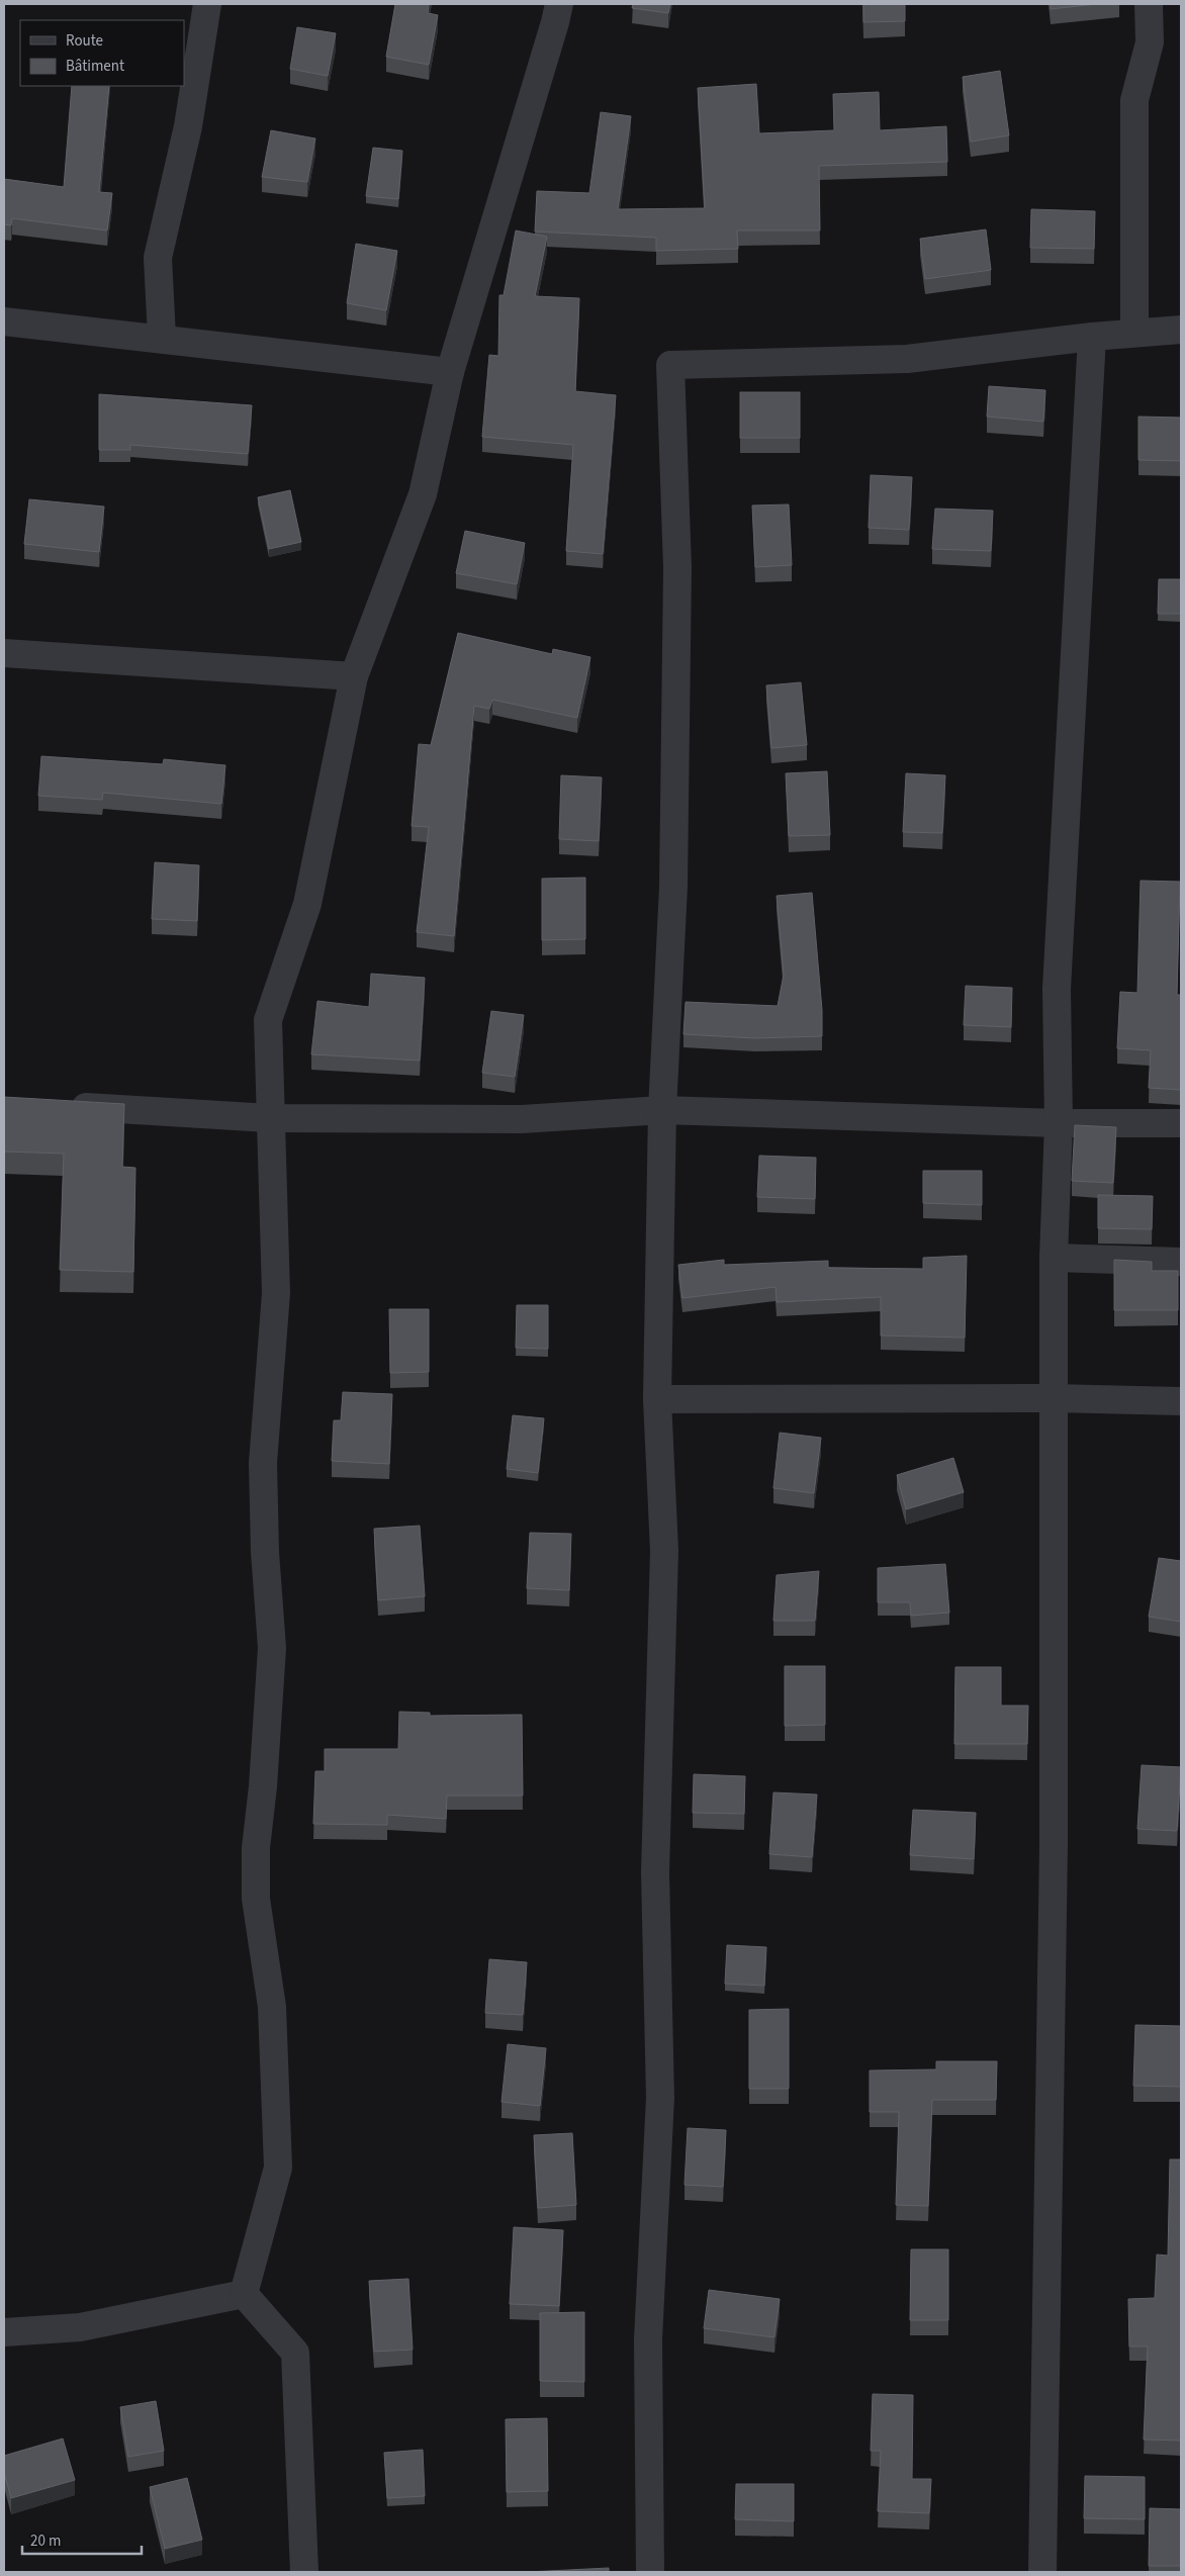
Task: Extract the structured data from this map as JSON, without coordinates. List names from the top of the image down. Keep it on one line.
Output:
{"legend":["Route","Bâtiment"],"scale_bar":"20 m"}
